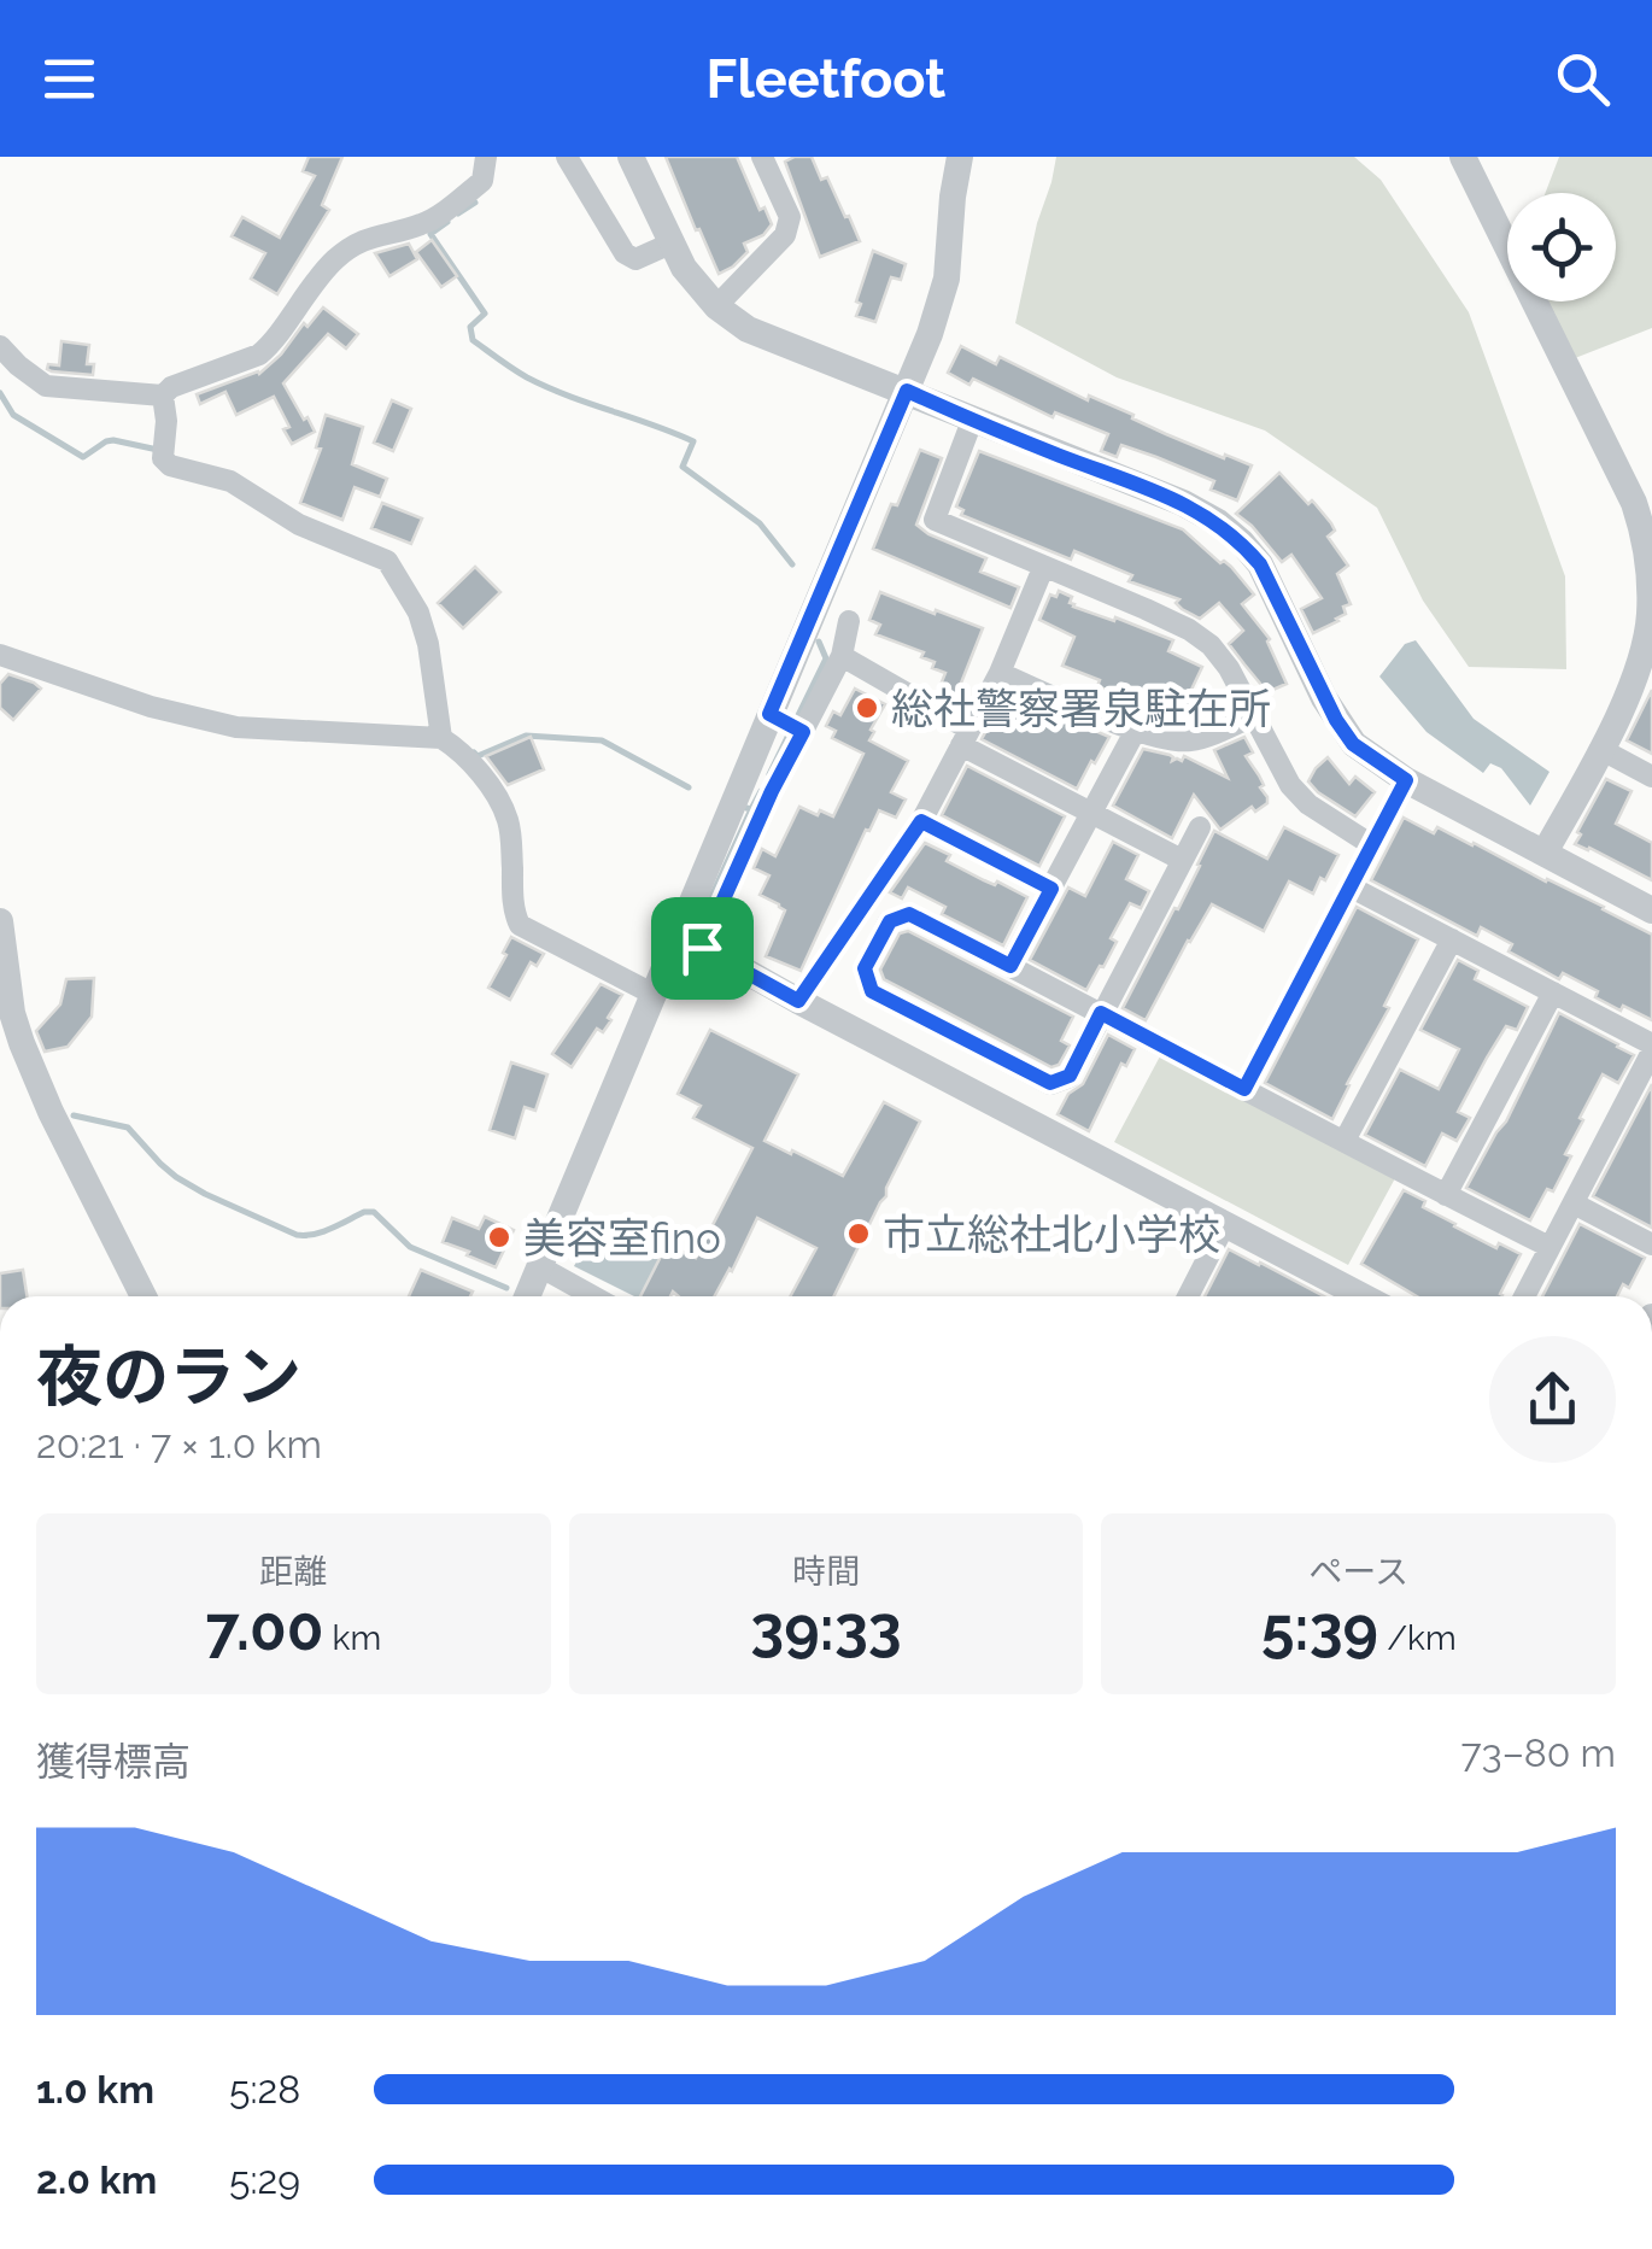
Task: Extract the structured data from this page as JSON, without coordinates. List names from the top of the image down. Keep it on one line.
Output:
{"places":["総社警察署泉駐在所","市立総社北小学校","美容室fino"],"page":{"header":"Fleetfoot","heading":["夜のラン","20:21 · 7 × 1.0 km"],"stats":[["距離","7.00 km"],["時間","39:33"],["ペース","5:39 /km"]],"chart":["獲得標高","73–80 m"],"list":[{"name":"1.0 km","note":"5:28"},{"name":"2.0 km","note":"5:29"}]}}
